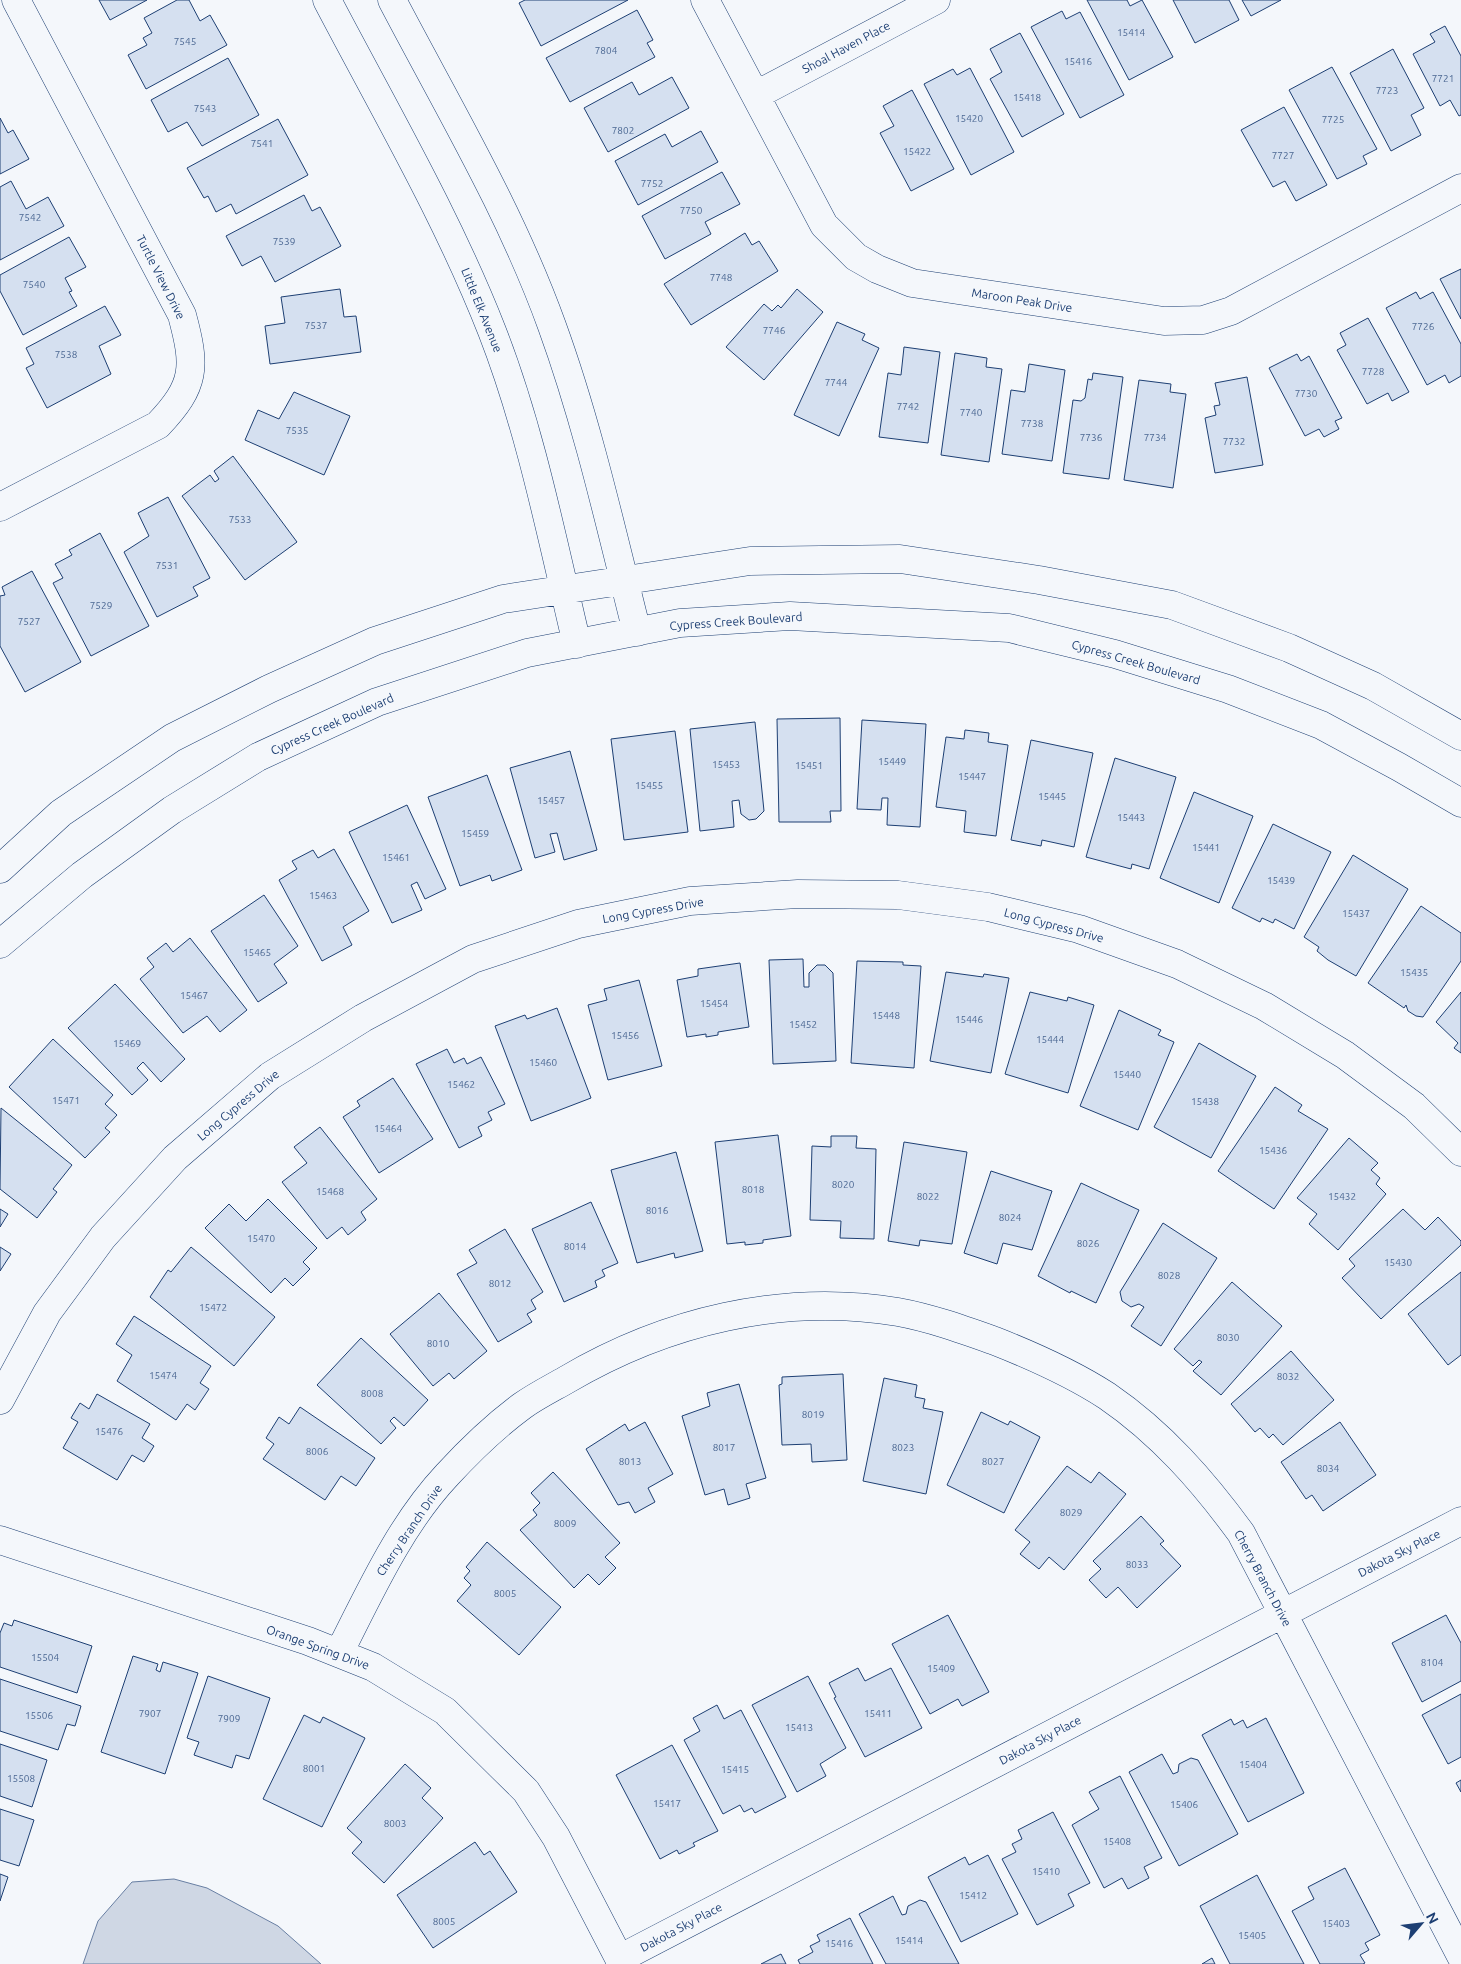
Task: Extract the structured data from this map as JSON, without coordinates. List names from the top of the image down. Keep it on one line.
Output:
{"streets":{"street":["Shoal Haven Place","Turtle View Drive","Maroon Peak Drive","Little Elk Avenue","Cypress Creek Boulevard","Long Cypress Drive","Cherry Branch Drive","Dakota Sky Place","Orange Spring Drive"]},"crossings":[["Shoal Haven Place","Maroon Peak Drive"],["Little Elk Avenue","Cypress Creek Boulevard"],["Cherry Branch Drive","Dakota Sky Place"],["Cherry Branch Drive","Orange Spring Drive"],["Dakota Sky Place","Orange Spring Drive"]],"house_numbers":["15414","7545","7804","15416","7721","7723","15418","7543","15420","7725","7802","7541","15422","7727","7752","7750","7542","7539","7748","7540","7537","7726","7746","7538","7728","7744","7730","7742","7740","7738","7535","7736","7734","7732","7533","7531","7529","7527","15449","15453","15451","15447","15455","15445","15457","15443","15459","15441","15461","15439","15463","15437","15465","15435","15467","15454","15448","15446","15452","15456","15444","15469","15460","15440","15462","15471","15438","15464","15436","8020","8018","15468","8022","15432","8016","8024","15470","8026","8014","15430","8028","8012","15472","8030","8010","15474","8032","8008","8019","15476","8017","8023","8006","8013","8027","8034","8029","8009","8033","8005","15504","8104","15409","7907","15411","15506","7909","15413","15404","8001","15415","15508","15417","15406","8003","15408","15410","15412","8005","15403","15405","15414","15416"],"north":"top right"}
